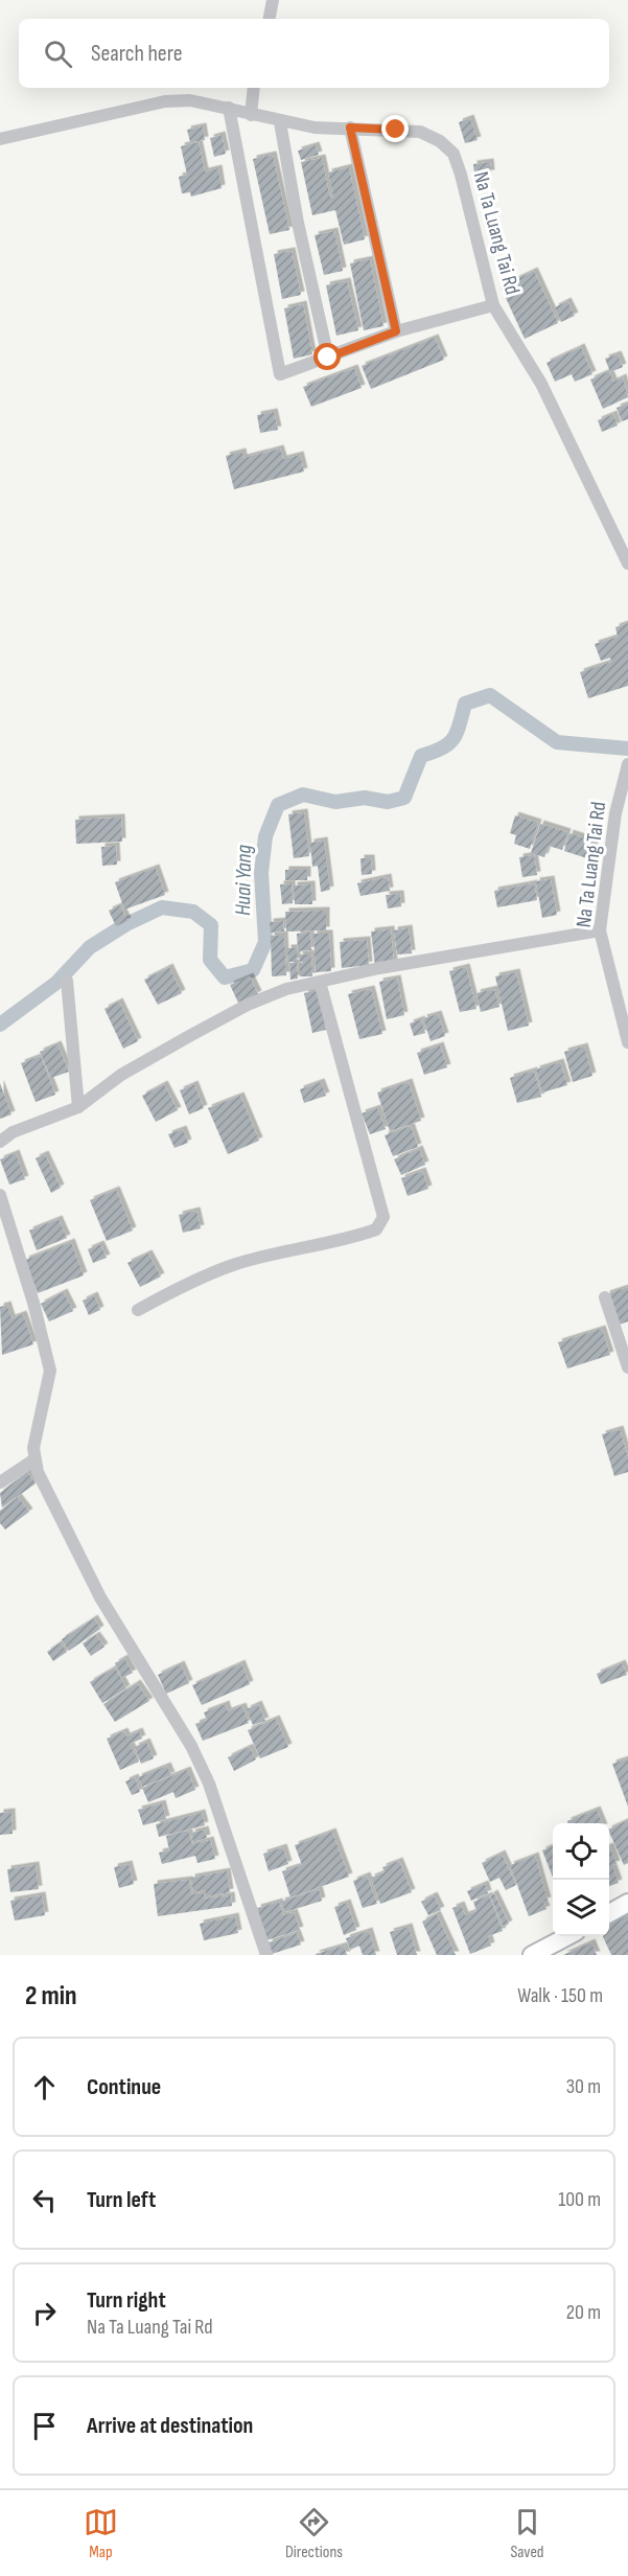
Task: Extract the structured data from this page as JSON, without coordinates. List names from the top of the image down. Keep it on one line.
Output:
{"streets":{"street":["Na Ta Luang Tai Rd"]},"water":["Huai Yang"],"page":{"search":"Search here","heading":["2 min","Walk · 150 m"],"list":[["Continue","30 m"],["Turn left","100 m"],["Turn right","Na Ta Luang Tai Rd","20 m"],"Arrive at destination"],"nav":["Map","Directions","Saved"]}}
